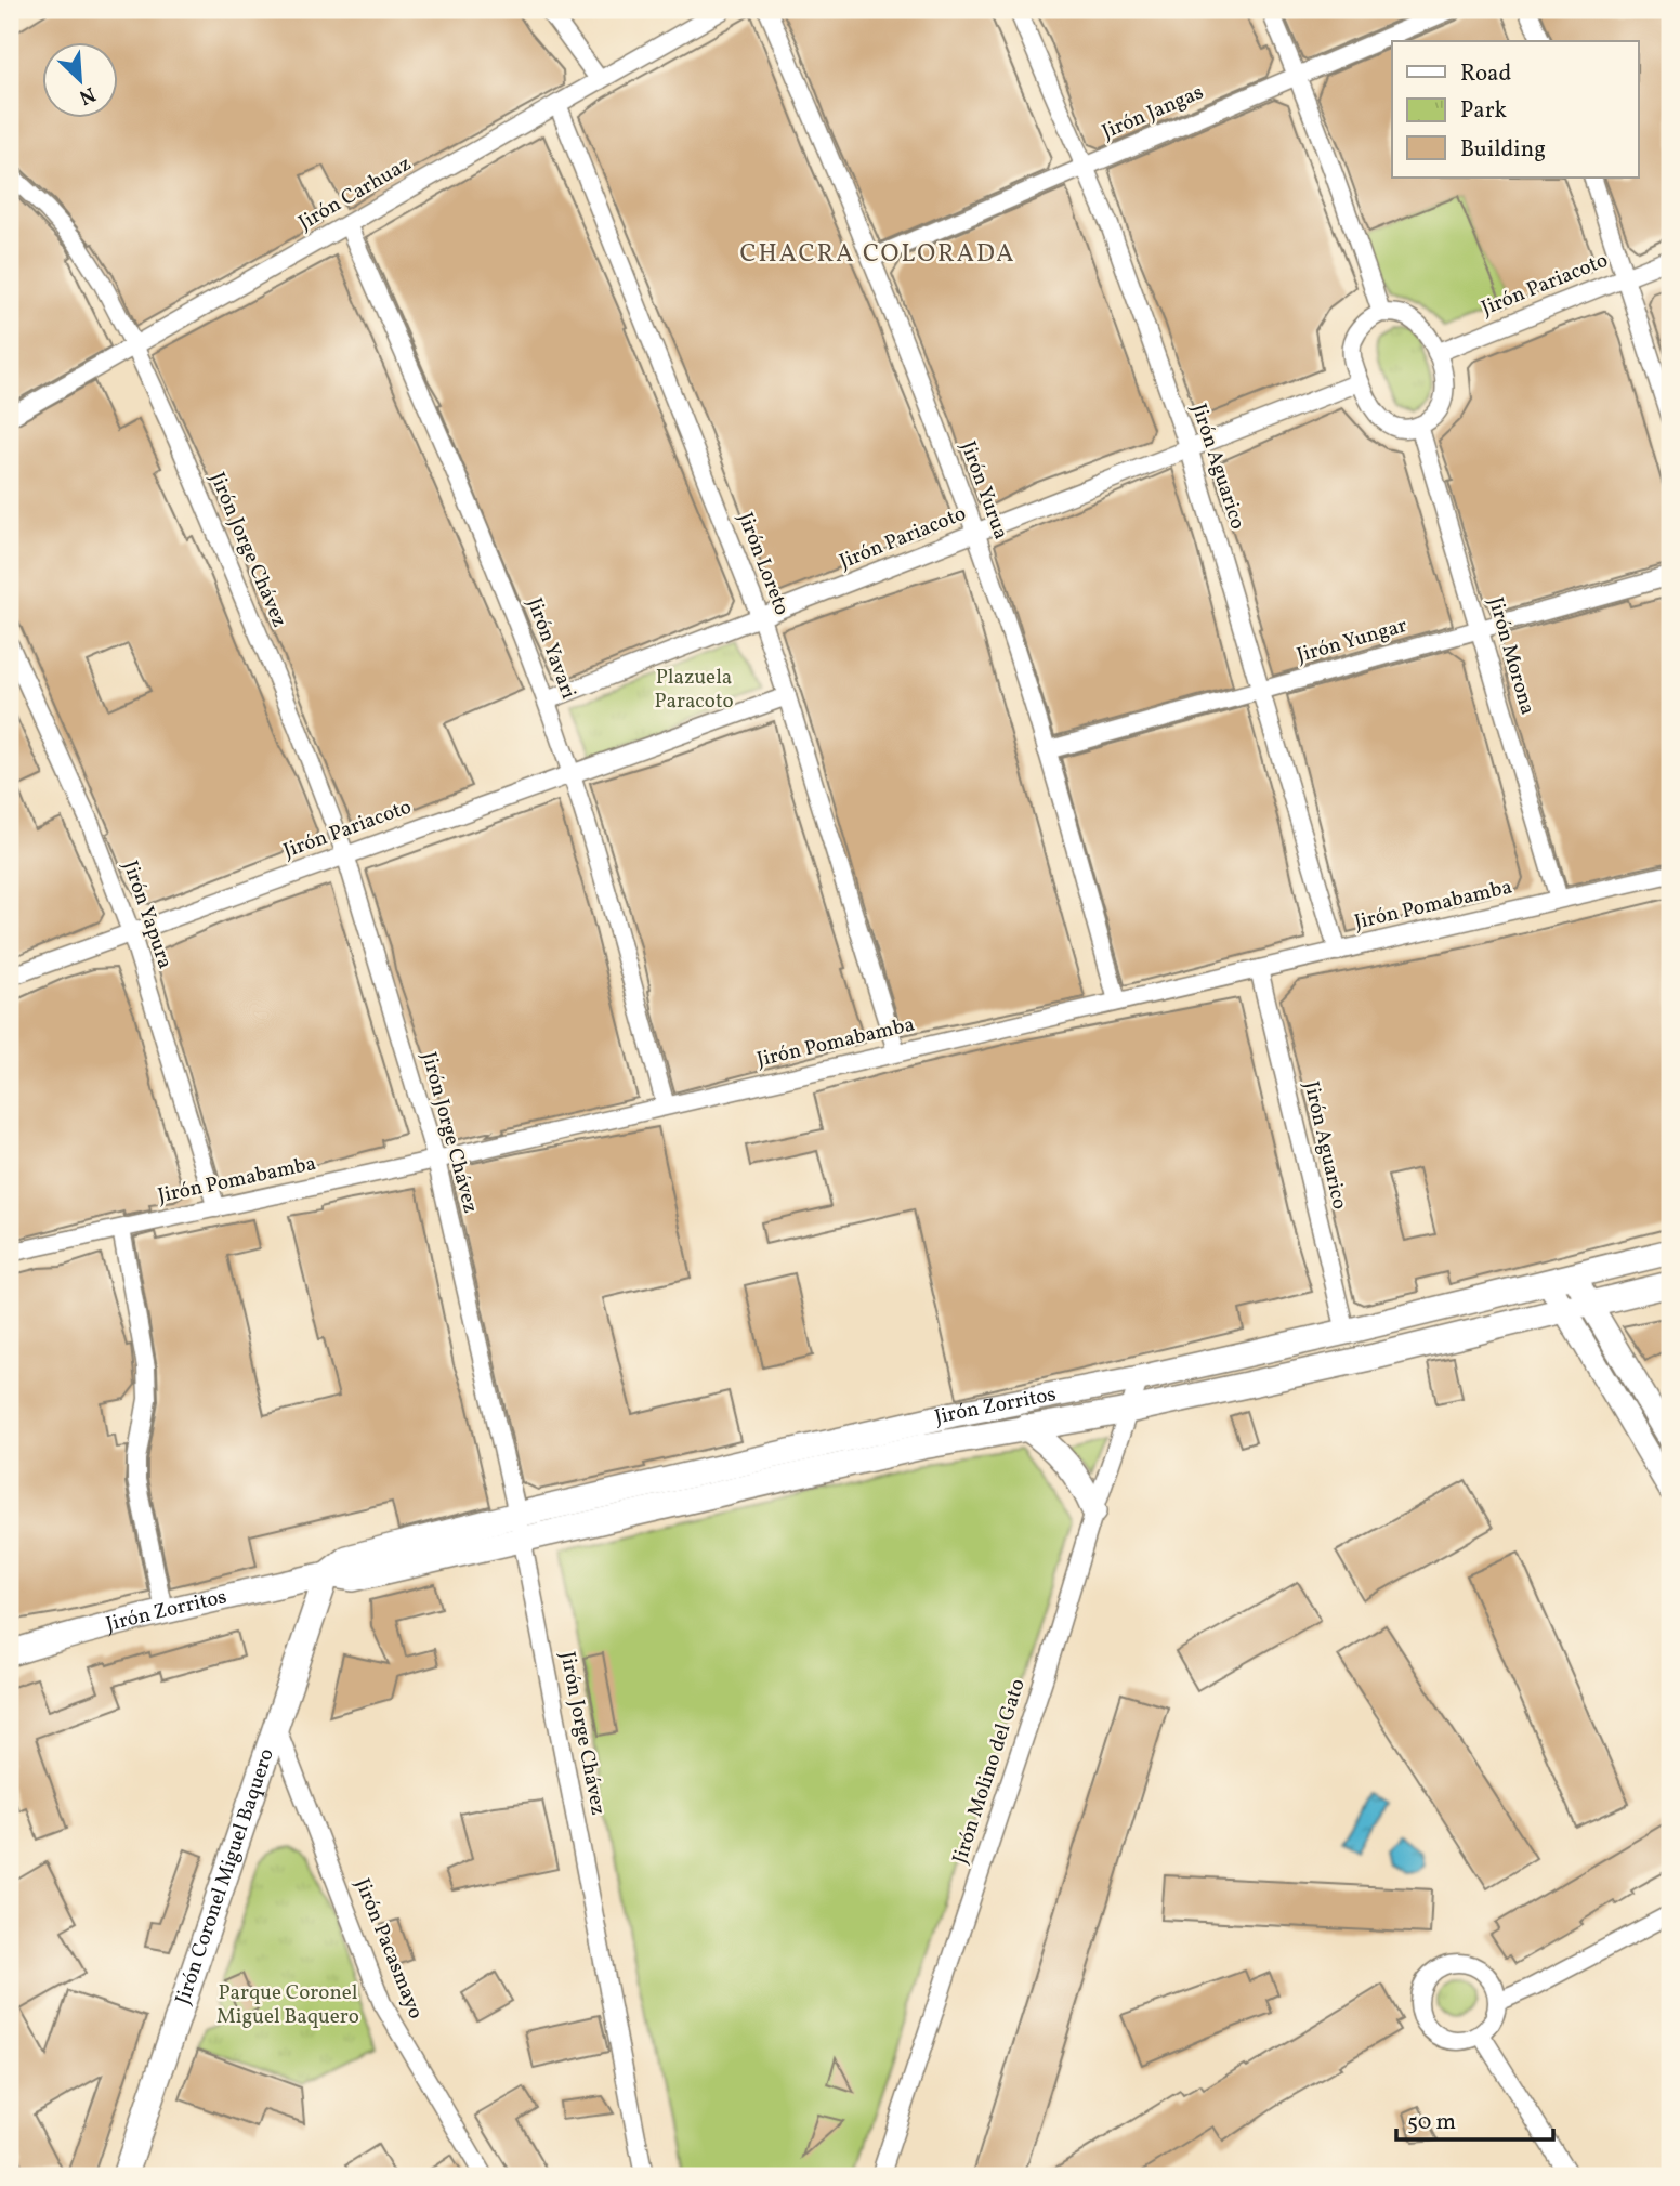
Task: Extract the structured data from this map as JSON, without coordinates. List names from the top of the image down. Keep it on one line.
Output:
{"streets":{"main road":["Jirón Zorritos","Jirón Coronel Miguel Baquero"],"street":["Jirón Jangas","Jirón Carhuaz","Jirón Pariacoto","Jirón Aguarico","Jirón Yurua","Jirón Jorge Chávez","Jirón Loreto","Jirón Yungar","Jirón Yavari","Jirón Morona","Jirón Pomabamba","Jirón Yapura","Jirón Molino del Gato","Jirón Pacasmayo"]},"crossings":[["Jirón Jangas","Jirón Aguarico"],["Jirón Jangas","Jirón Yurua"],["Jirón Carhuaz","Jirón Jorge Chávez"],["Jirón Carhuaz","Jirón Loreto"],["Jirón Carhuaz","Jirón Yavari"],["Jirón Pariacoto","Jirón Aguarico"],["Jirón Pariacoto","Jirón Yurua"],["Jirón Pariacoto","Jirón Jorge Chávez"],["Jirón Pariacoto","Jirón Loreto"],["Jirón Pariacoto","Jirón Yavari"],["Jirón Pariacoto","Jirón Morona"],["Jirón Pariacoto","Jirón Yapura"],["Jirón Aguarico","Jirón Yungar"],["Jirón Aguarico","Jirón Pomabamba"],["Jirón Aguarico","Jirón Zorritos"],["Jirón Yurua","Jirón Yungar"],["Jirón Yurua","Jirón Pomabamba"],["Jirón Jorge Chávez","Jirón Pomabamba"],["Jirón Jorge Chávez","Jirón Zorritos"],["Jirón Loreto","Jirón Pomabamba"],["Jirón Yungar","Jirón Morona"],["Jirón Yavari","Jirón Pomabamba"],["Jirón Morona","Jirón Pomabamba"],["Jirón Pomabamba","Jirón Yapura"],["Jirón Zorritos","Jirón Molino del Gato"],["Jirón Zorritos","Jirón Coronel Miguel Baquero"],["Jirón Coronel Miguel Baquero","Jirón Pacasmayo"]],"districts":["CHACRA COLORADA"],"parks":["Plazuela Paracoto","Parque Coronel Miguel Baquero"],"legend":["Road","Park","Building"],"scale_bar":"50 m","north":"bottom right"}
